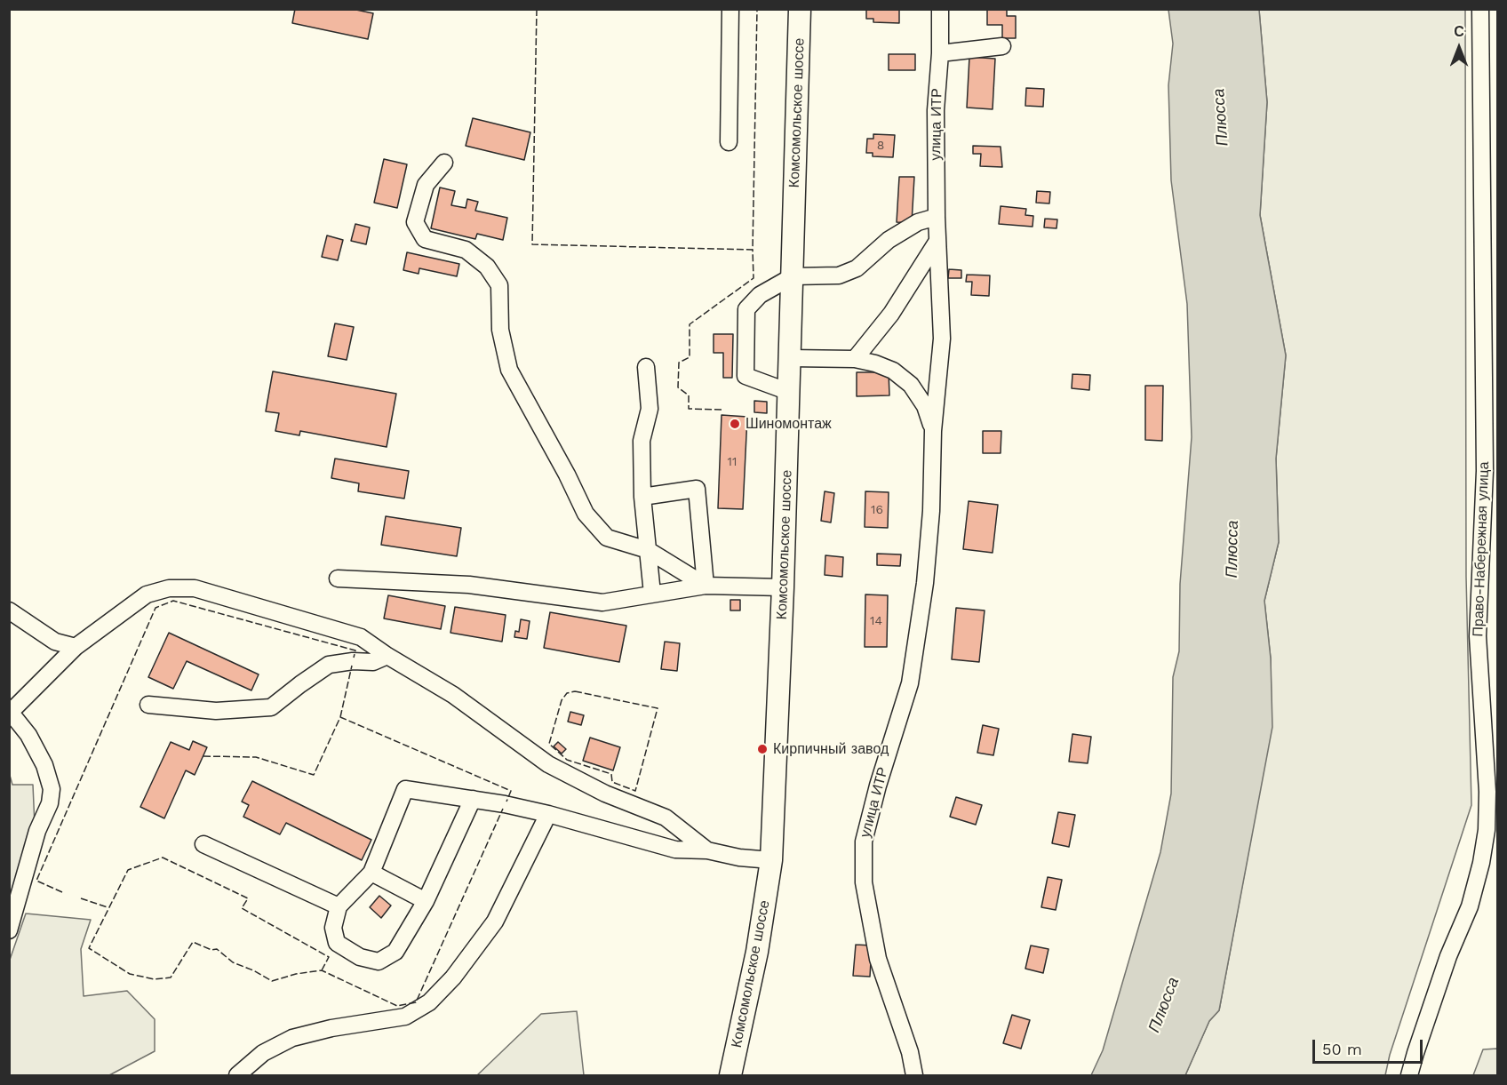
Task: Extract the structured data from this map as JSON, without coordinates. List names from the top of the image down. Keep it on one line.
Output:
{"streets":{"main road":["Комсомольское шоссе"],"street":["улица ИТР","Право-Набережная улица"]},"crossings":[["Комсомольское шоссе","улица ИТР"]],"water":["Плюсса"],"places":["Шиномонтаж","Кирпичный завод"],"house_numbers":["8","11","16","14"],"scale_bar":"50 m","north":"top"}
